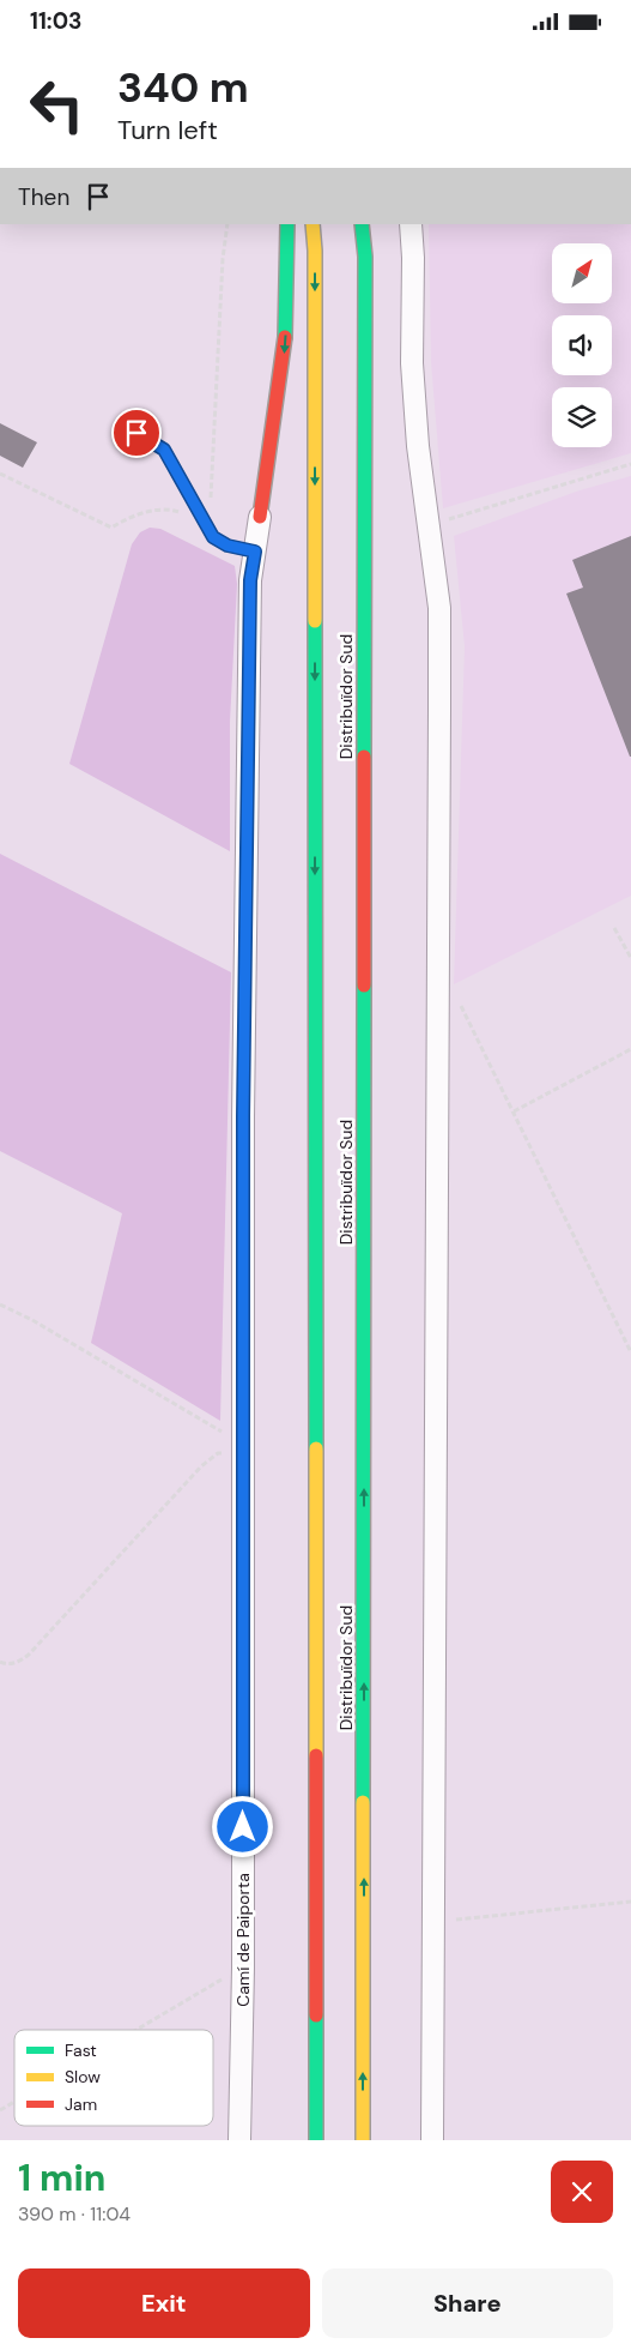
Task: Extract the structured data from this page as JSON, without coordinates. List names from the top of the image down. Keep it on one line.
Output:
{"streets":{"highway":["Distribuïdor Sud"],"street":["Camí de Paiporta"]},"legend":["Fast","Slow","Jam"],"north":"top right","page":{"status":"11:03","turn":["340 m","Turn left"],"then":"Then","heading":["1 min","390 m · 11:04"],"buttons":["Exit","Share"]}}
